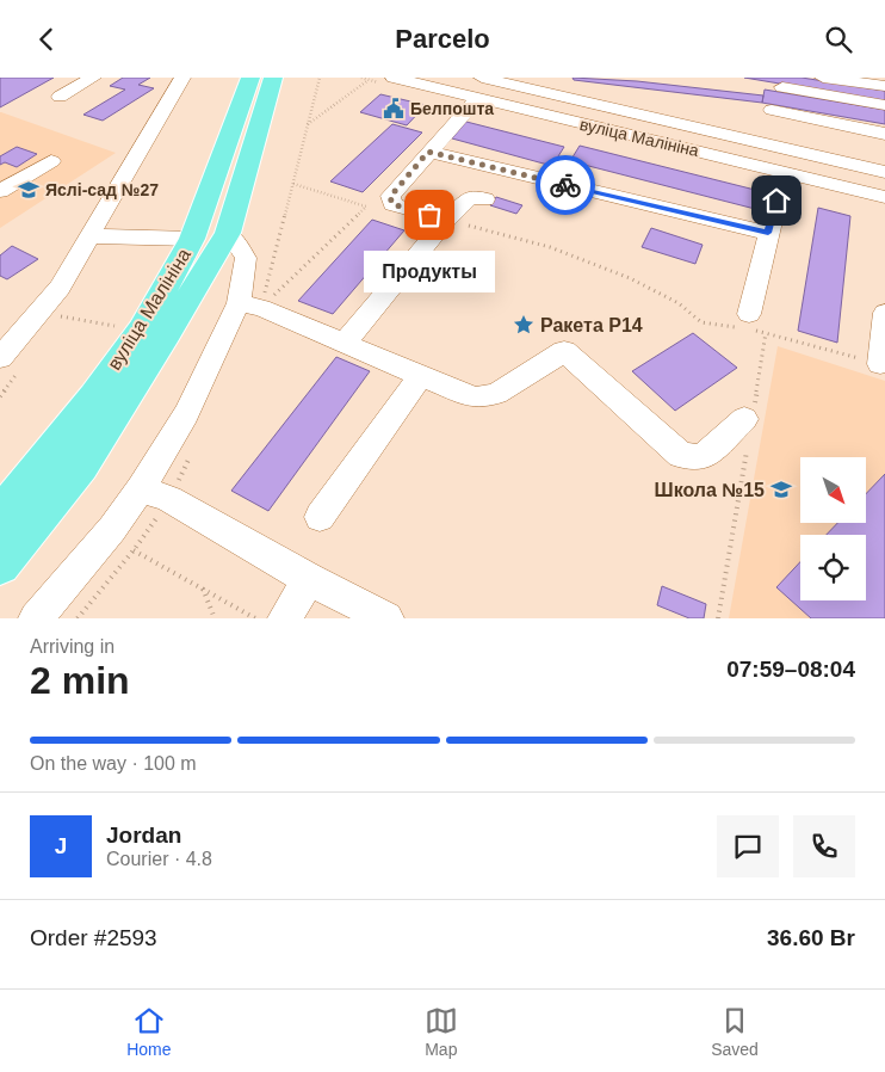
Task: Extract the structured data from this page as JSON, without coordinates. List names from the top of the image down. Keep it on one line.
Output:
{"streets":{"main road":["вуліца Малініна"]},"places":{"public building":["Белпошта"],"school or university":["Яслі-сад №27","Школа №15"],"other":["Продукты"],"place":["Ракета Р14"]},"north":"bottom right","page":{"header":"Parcelo","bubble":"Продукты","heading":["2 min","Arriving in","07:59–08:04"],"panel":["Jordan","Courier · 4.8","Order #2593","36.60 Br"],"bar":"On the way · 100 m","round":"J","tabs":["Home","Map","Saved"]}}
